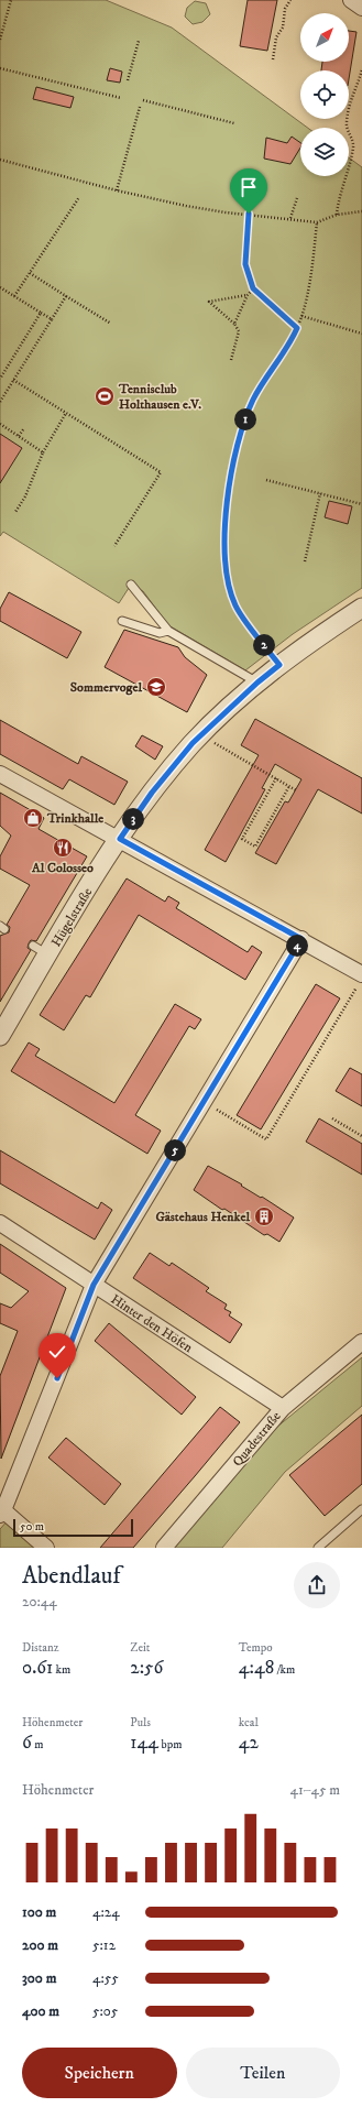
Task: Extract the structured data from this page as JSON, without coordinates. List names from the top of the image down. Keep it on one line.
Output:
{"streets":{"street":["Hügelstraße","Hinter den Höfen","Quadestraße"]},"crossings":[["Hinter den Höfen","Quadestraße"]],"places":{"sports":["Tennisclub Holthausen e.V."],"school or university":["Sommervogel"],"shop":["Trinkhalle"],"restaurant":["Al Colosseo"],"building":["Gästehaus Henkel"]},"scale_bar":"50 m","north":"top right","page":{"pins":["1","2","3","4","5"],"scale":"50 m","heading":["Abendlauf","20:44"],"stats":[["Distanz","0.61 km"],["Zeit","2:56"],["Tempo","4:48 /km"],["Höhenmeter","6 m"],["Puls","144 bpm"],["kcal","42"]],"chart":["Höhenmeter","41–45 m"],"list":[{"name":"100 m","note":"4:24"},{"name":"200 m","note":"5:12"},{"name":"300 m","note":"4:55"},{"name":"400 m","note":"5:05"}],"buttons":["Speichern","Teilen"]}}
